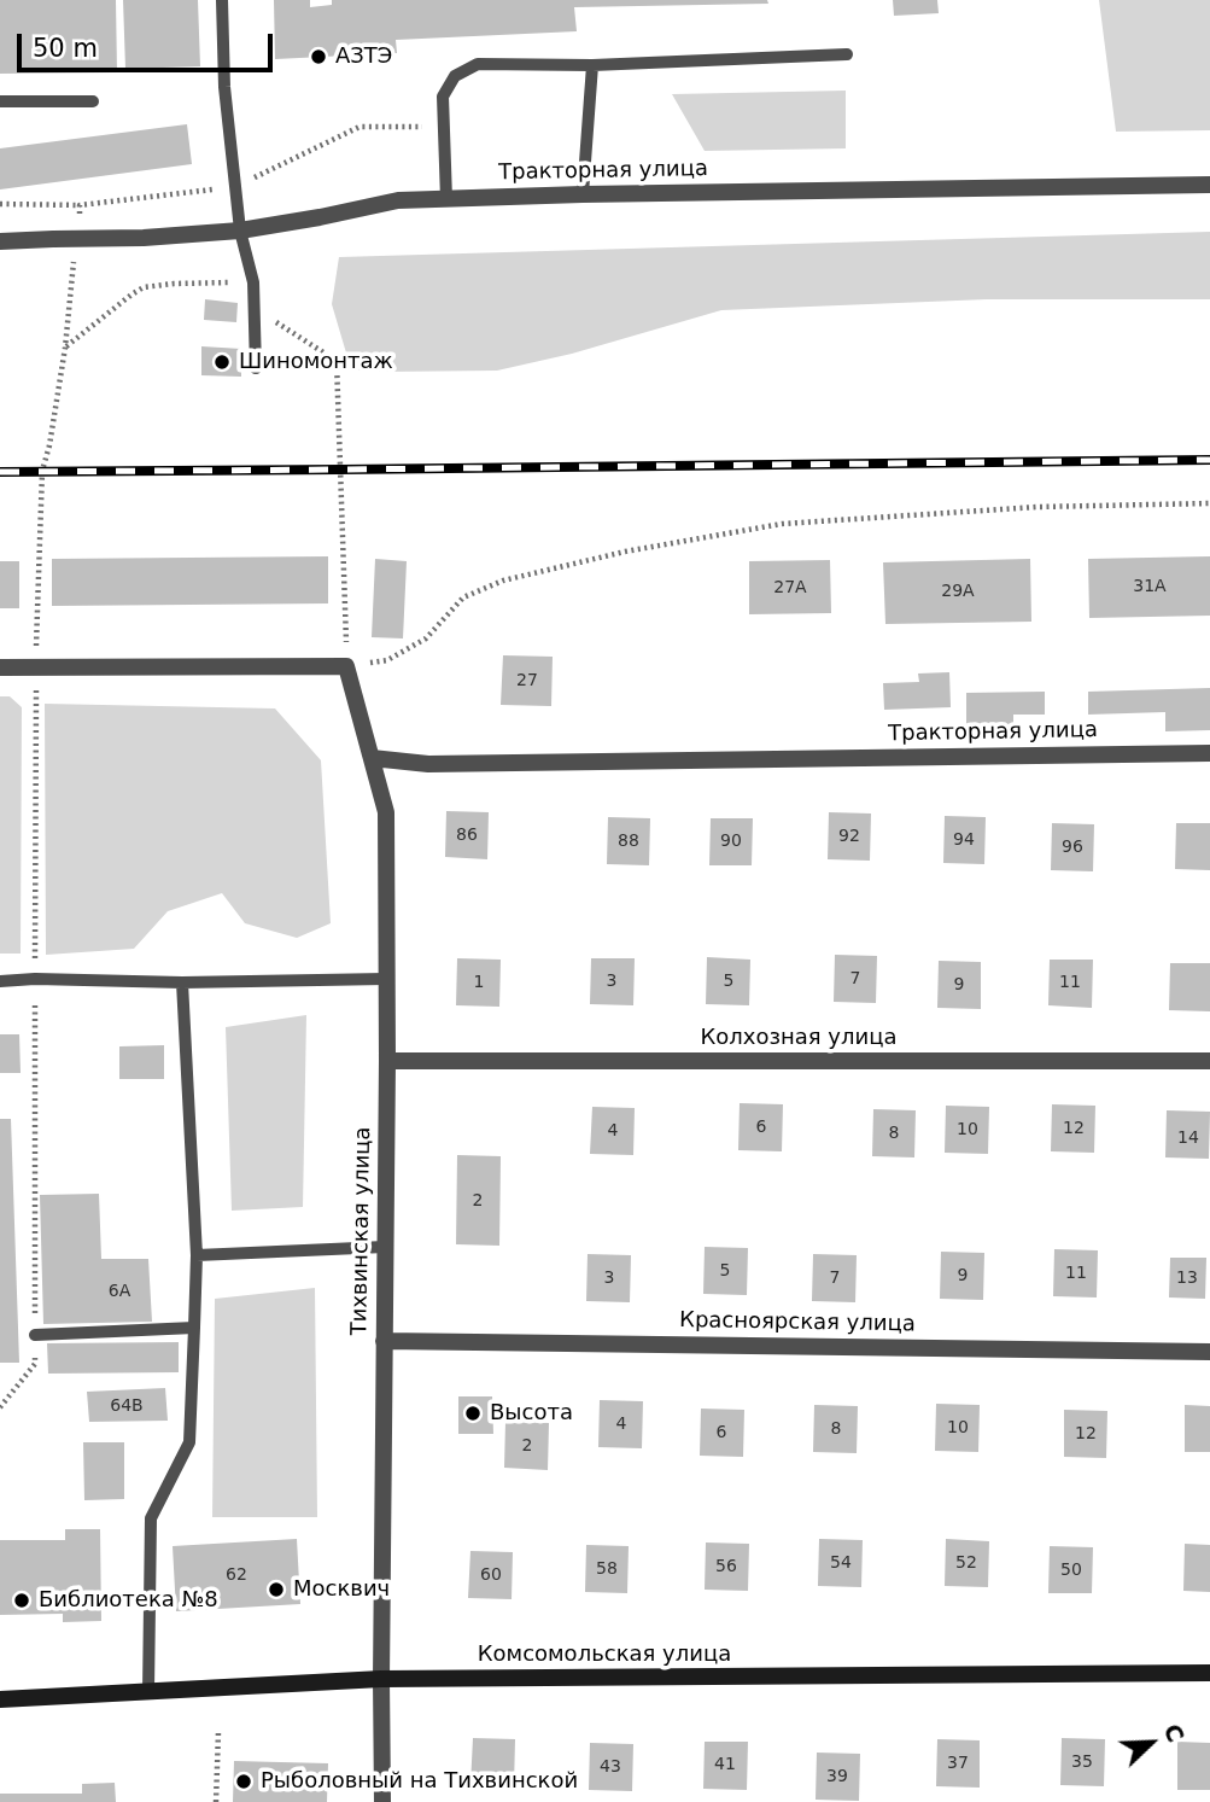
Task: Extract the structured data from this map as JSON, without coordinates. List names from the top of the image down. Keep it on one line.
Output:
{"streets":{"main road":["Комсомольская улица"],"street":["Тракторная улица","Колхозная улица","Тихвинская улица","Красноярская улица"]},"crossings":[["Тракторная улица","Тихвинская улица"],["Колхозная улица","Тихвинская улица"],["Тихвинская улица","Красноярская улица"],["Тихвинская улица","Комсомольская улица"]],"places":["АЗТЭ","Шиномонтаж","Высота","Москвич","Библиотека №8","Рыболовный на Тихвинской"],"house_numbers":["31А","27А","29А","27","86","92","94","88","90","96","7","3","5","1","11","9","6","12","10","4","8","14","2","5","11","9","3","7","13","6А","64В","4","10","8","6","12","2","54","52","56","58","50","62","60","35","37","41","43","39"],"scale_bar":"50 m","north":"top right"}
